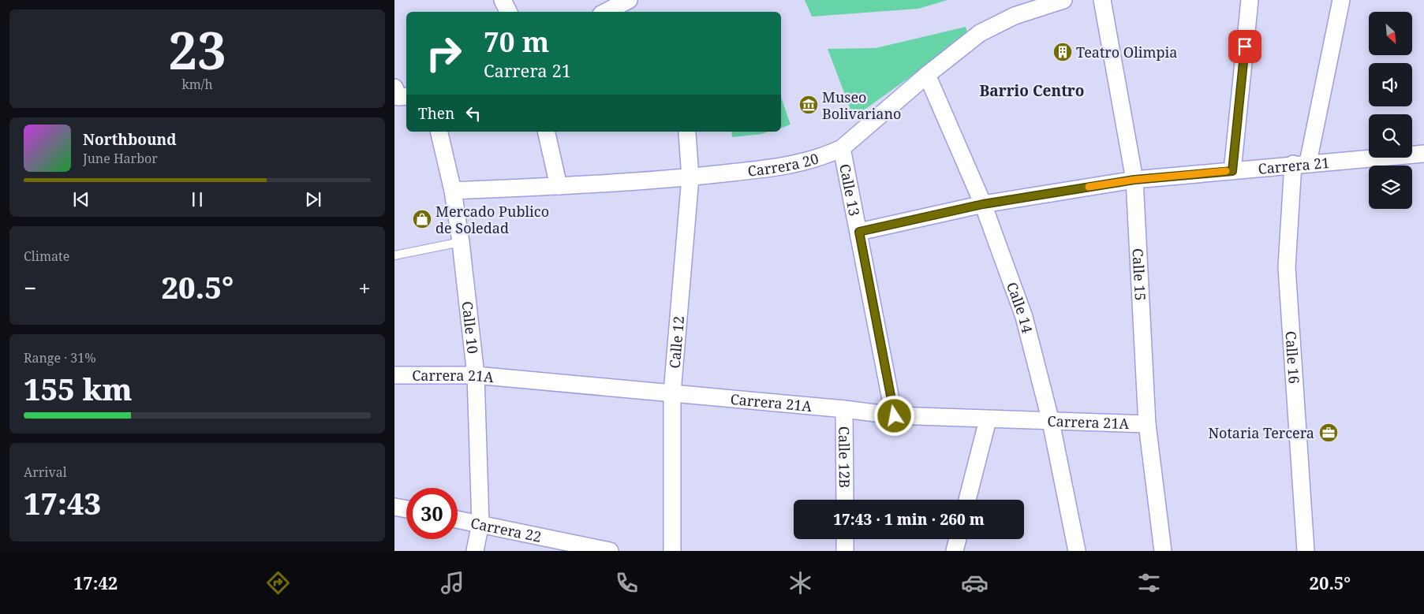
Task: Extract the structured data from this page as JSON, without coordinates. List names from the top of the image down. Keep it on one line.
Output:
{"streets":{"street":["Carrera 20","Carrera 21","Calle 13","Calle 15","Calle 14","Calle 10","Calle 12","Calle 16","Carrera 21A","Calle 12B","Carrera 22"]},"crossings":[["Carrera 20","Calle 13"],["Carrera 20","Calle 14"],["Carrera 20","Calle 10"],["Carrera 20","Calle 12"],["Carrera 21","Calle 13"],["Carrera 21","Calle 15"],["Carrera 21","Calle 14"],["Carrera 21","Calle 16"],["Calle 13","Carrera 21A"],["Calle 15","Carrera 21A"],["Calle 14","Carrera 21A"],["Calle 10","Carrera 21A"],["Calle 10","Carrera 22"],["Calle 12","Carrera 21A"],["Carrera 21A","Calle 12B"]],"districts":["Barrio Centro"],"places":{"building":["Teatro Olimpia"],"museum":["Museo Bolivariano"],"shop":["Mercado Publico de Soledad"],"office":["Notaria Tercera"]},"north":"bottom right","page":{"tile":[["23","km/h"],"Climate",["Range · 31%","155 km"],["Arrival","17:43"]],"turn":["70 m","Carrera 21"],"then":"Then","song":["Northbound","June Harbor"],"heat":["−","20.5°","+"],"limit":"30","trip":"17:43 · 1 min · 260 m","tabs":["17:42","20.5°"]}}
